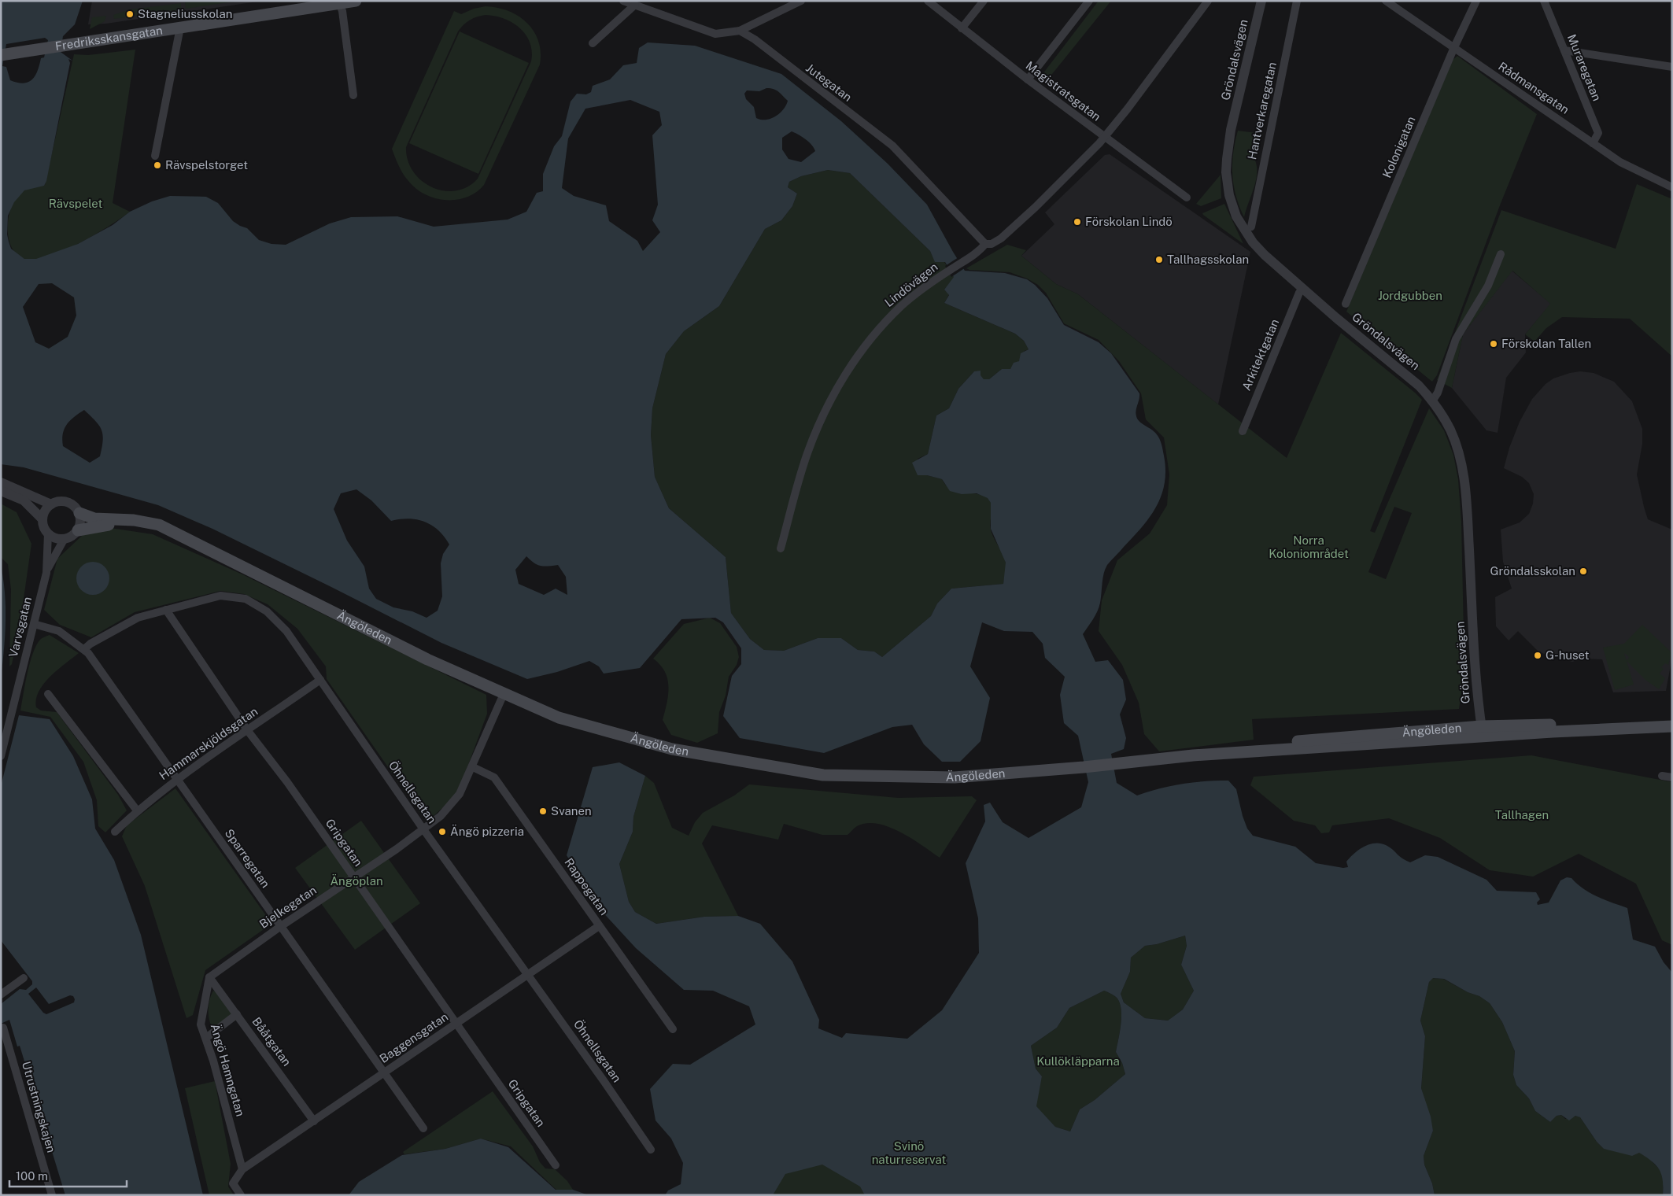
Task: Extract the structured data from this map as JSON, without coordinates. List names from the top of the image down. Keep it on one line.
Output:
{"streets":{"main road":["Fredriksskansgatan","Ängöleden"],"street":["Gröndalsvägen","Muraregatan","Jutegatan","Rådmansgatan","Magistratsgatan","Hantverkaregatan","Kolonigatan","Lindövägen","Arkitektgatan","Varvsgatan","Hammarskjöldsgatan","Öhnellsgatan","Gripgatan","Sparregatan","Rappegatan","Bjelkegatan","Baggensgatan","Bååtgatan","Ängö Hamngatan","Utrustningskajen"]},"crossings":[["Gröndalsvägen","Arkitektgatan"],["Gröndalsvägen","Ängöleden"],["Muraregatan","Rådmansgatan"],["Jutegatan","Lindövägen"],["Rådmansgatan","Kolonigatan"],["Magistratsgatan","Lindövägen"],["Varvsgatan","Ängöleden"],["Varvsgatan","Sparregatan"],["Ängöleden","Bjelkegatan"],["Hammarskjöldsgatan","Öhnellsgatan"],["Hammarskjöldsgatan","Gripgatan"],["Hammarskjöldsgatan","Sparregatan"],["Öhnellsgatan","Gripgatan"],["Öhnellsgatan","Sparregatan"],["Öhnellsgatan","Bjelkegatan"],["Öhnellsgatan","Baggensgatan"],["Gripgatan","Bjelkegatan"],["Gripgatan","Baggensgatan"],["Sparregatan","Bjelkegatan"],["Sparregatan","Baggensgatan"],["Rappegatan","Bjelkegatan"],["Rappegatan","Baggensgatan"],["Bjelkegatan","Bååtgatan"],["Bjelkegatan","Ängö Hamngatan"],["Baggensgatan","Bååtgatan"],["Baggensgatan","Ängö Hamngatan"],["Bååtgatan","Ängö Hamngatan"]],"parks":["Rävspelet","Jordgubben","Norra Koloniområdet","Tallhagen","Ängöplan","Kullökläpparna","Svinö naturreservat"],"places":["Stagneliusskolan","Rävspelstorget","Förskolan Lindö","Tallhagsskolan","Förskolan Tallen","Gröndalsskolan","G-huset","Svanen","Ängö pizzeria"],"scale_bar":"100 m"}
